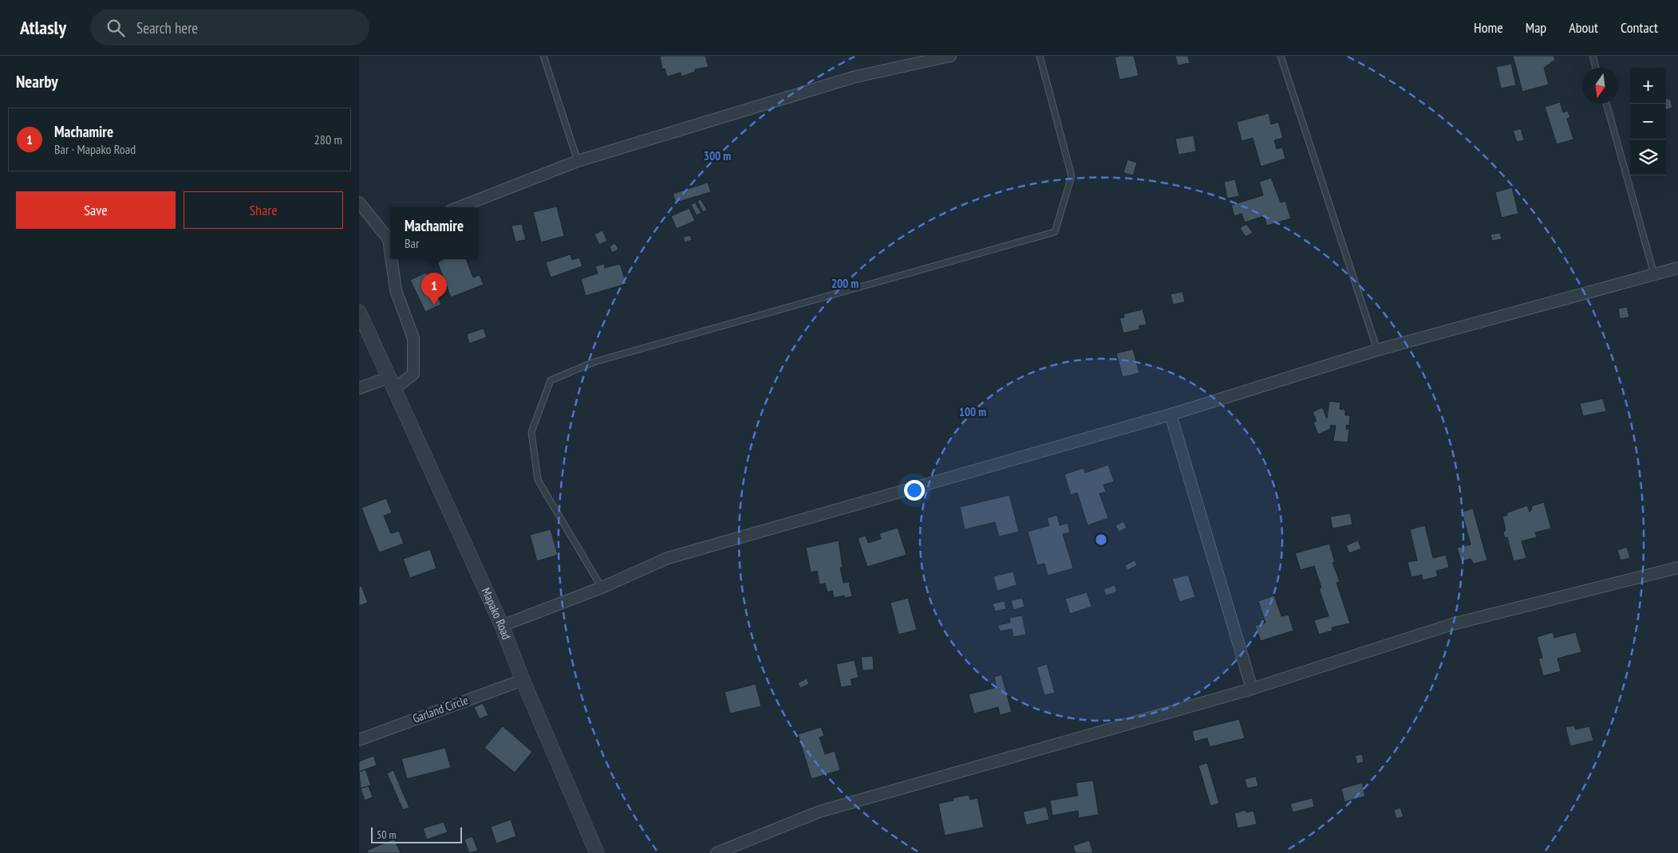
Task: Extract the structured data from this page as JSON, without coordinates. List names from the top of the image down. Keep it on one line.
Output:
{"streets":{"street":["Mapako Road","Garland Circle"]},"crossings":[["Mapako Road","Garland Circle"]],"scale_bar":"50 m","north":"bottom","page":{"header":"Atlasly","search":"Search here","nav":["Home","Map","About","Contact"],"heading":"Nearby","map_buttons":["+","−"],"list":[{"mark":"1","name":"Machamire","note":"Bar · Mapako Road","value":"280 m"}],"buttons":["Save","Share"],"popup":["Machamire","Bar"],"pins":"1","scale":"50 m"},"rings":["300 m","200 m","100 m"]}
